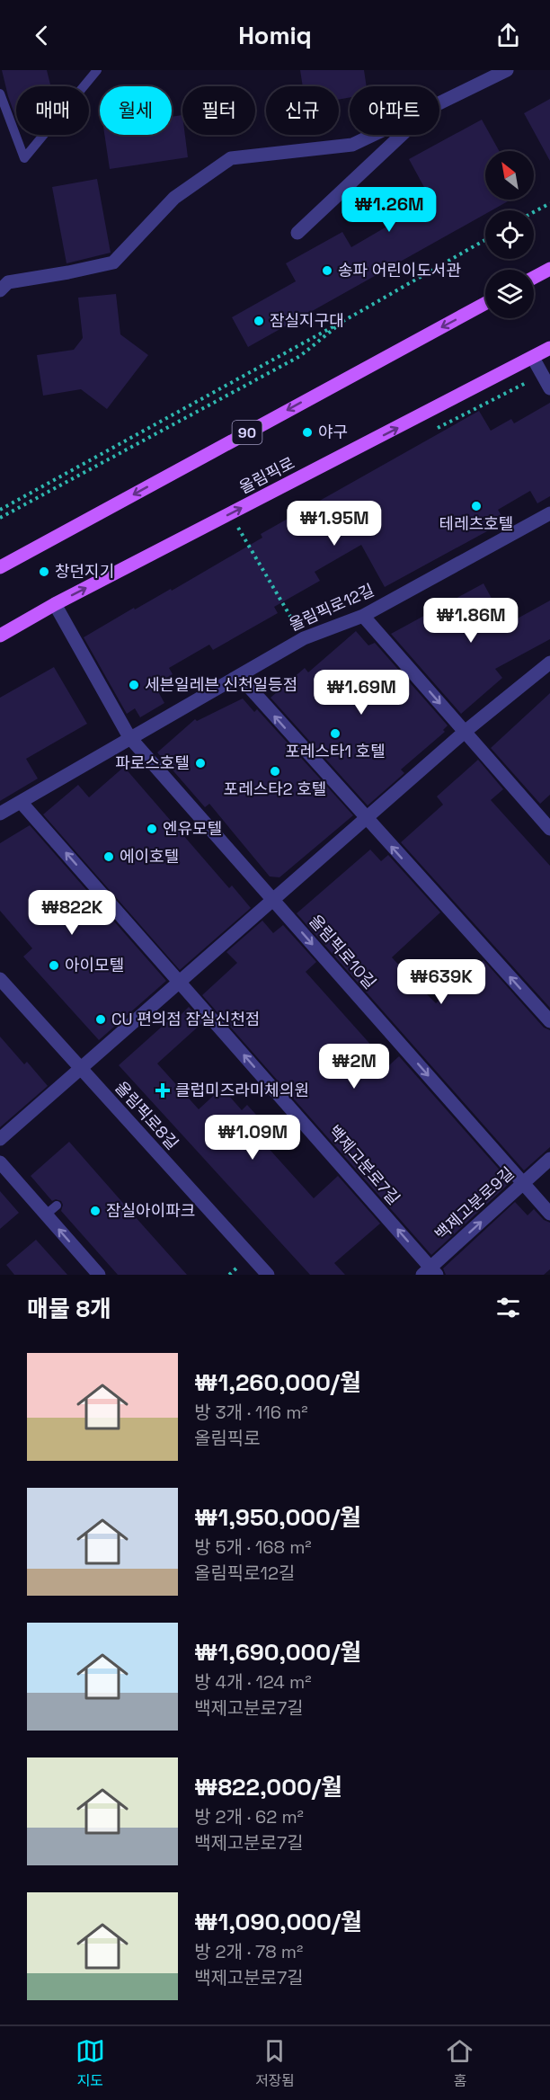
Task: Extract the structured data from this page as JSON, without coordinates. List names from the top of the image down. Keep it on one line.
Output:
{"streets":{"main road":["90","올림픽로"],"street":["올림픽로12길","올림픽로10길","올림픽로8길","백제고분로7길","백제고분로9길"]},"crossings":[["올림픽로","올림픽로10길"],["올림픽로12길","올림픽로10길"],["올림픽로10길","백제고분로9길"],["백제고분로7길","백제고분로9길"]],"one_way":["올림픽로10길","백제고분로7길","백제고분로9길"],"places":{"other":["송파 어린이도서관","잠실지구대","야구","테레츠호텔","창던지기","세븐일레븐 신천일등점","포레스타1 호텔","파로스호텔","포레스타2 호텔","엔유모텔","에이호텔","아이모텔","CU 편의점 잠실신천점","잠실아이파크"],"health":["클럽미즈라미체의원"]},"north":"top left","page":{"header":"Homiq","chip":["매매","월세","필터","신규","아파트"],"price":["₩1.26M","₩1.95M","₩1.86M","₩1.69M","₩822K","₩639K","₩2M","₩1.09M"],"heading":"매물 8개","list":[{"name":"₩1,260,000/월","note":"방 3개 · 116 m² · 올림픽로"},{"name":"₩1,950,000/월","note":"방 5개 · 168 m² · 올림픽로12길"},{"name":"₩1,690,000/월","note":"방 4개 · 124 m² · 백제고분로7길"},{"name":"₩822,000/월","note":"방 2개 · 62 m² · 백제고분로7길"},{"name":"₩1,090,000/월","note":"방 2개 · 78 m² · 백제고분로7길"}],"tabs":["지도","저장됨","홈"]}}
